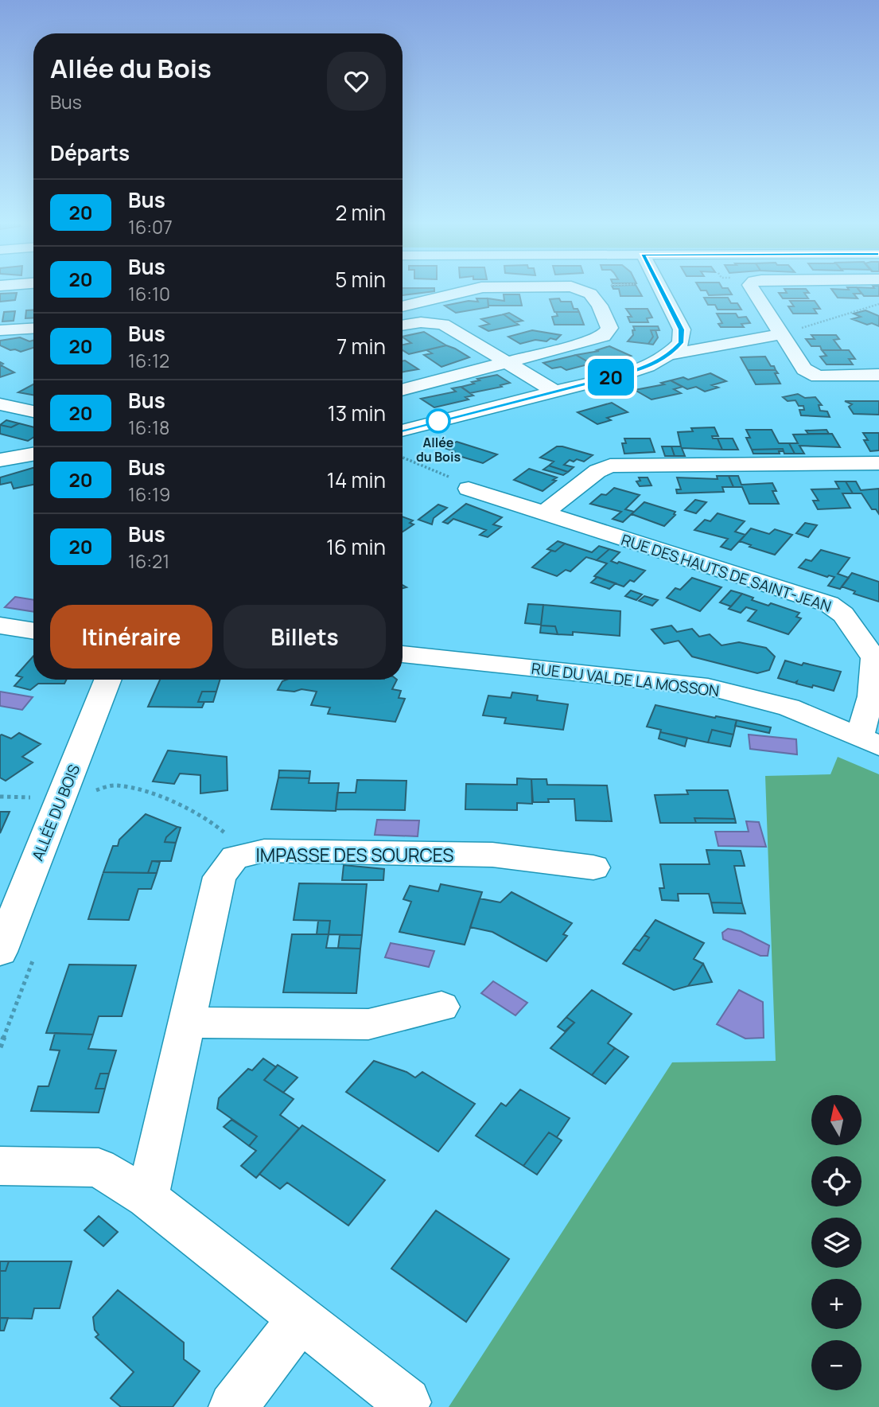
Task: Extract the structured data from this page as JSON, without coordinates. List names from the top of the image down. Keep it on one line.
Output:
{"streets":{"street":["RUE DES HAUTS DE SAINT-JEAN","RUE DU VAL DE LA MOSSON","ALLÉE DU BOIS","IMPASSE DES SOURCES"]},"crossings":[["RUE DES HAUTS DE SAINT-JEAN","RUE DU VAL DE LA MOSSON"]],"places":["Allée du Bois"],"lines":["bus line 20"],"north":"top","page":{"on_map":"20","heading":[["Allée du Bois","Bus"],"Départs"],"list":[{"mark":"20","name":"Bus","note":"16:07","value":"2 min"},{"mark":"20","name":"Bus","note":"16:10","value":"5 min"},{"mark":"20","name":"Bus","note":"16:12","value":"7 min"},{"mark":"20","name":"Bus","note":"16:18","value":"13 min"},{"mark":"20","name":"Bus","note":"16:19","value":"14 min"},{"mark":"20","name":"Bus","note":"16:21","value":"16 min"}],"buttons":["Itinéraire","Billets"],"map_buttons":["+","−"]}}
